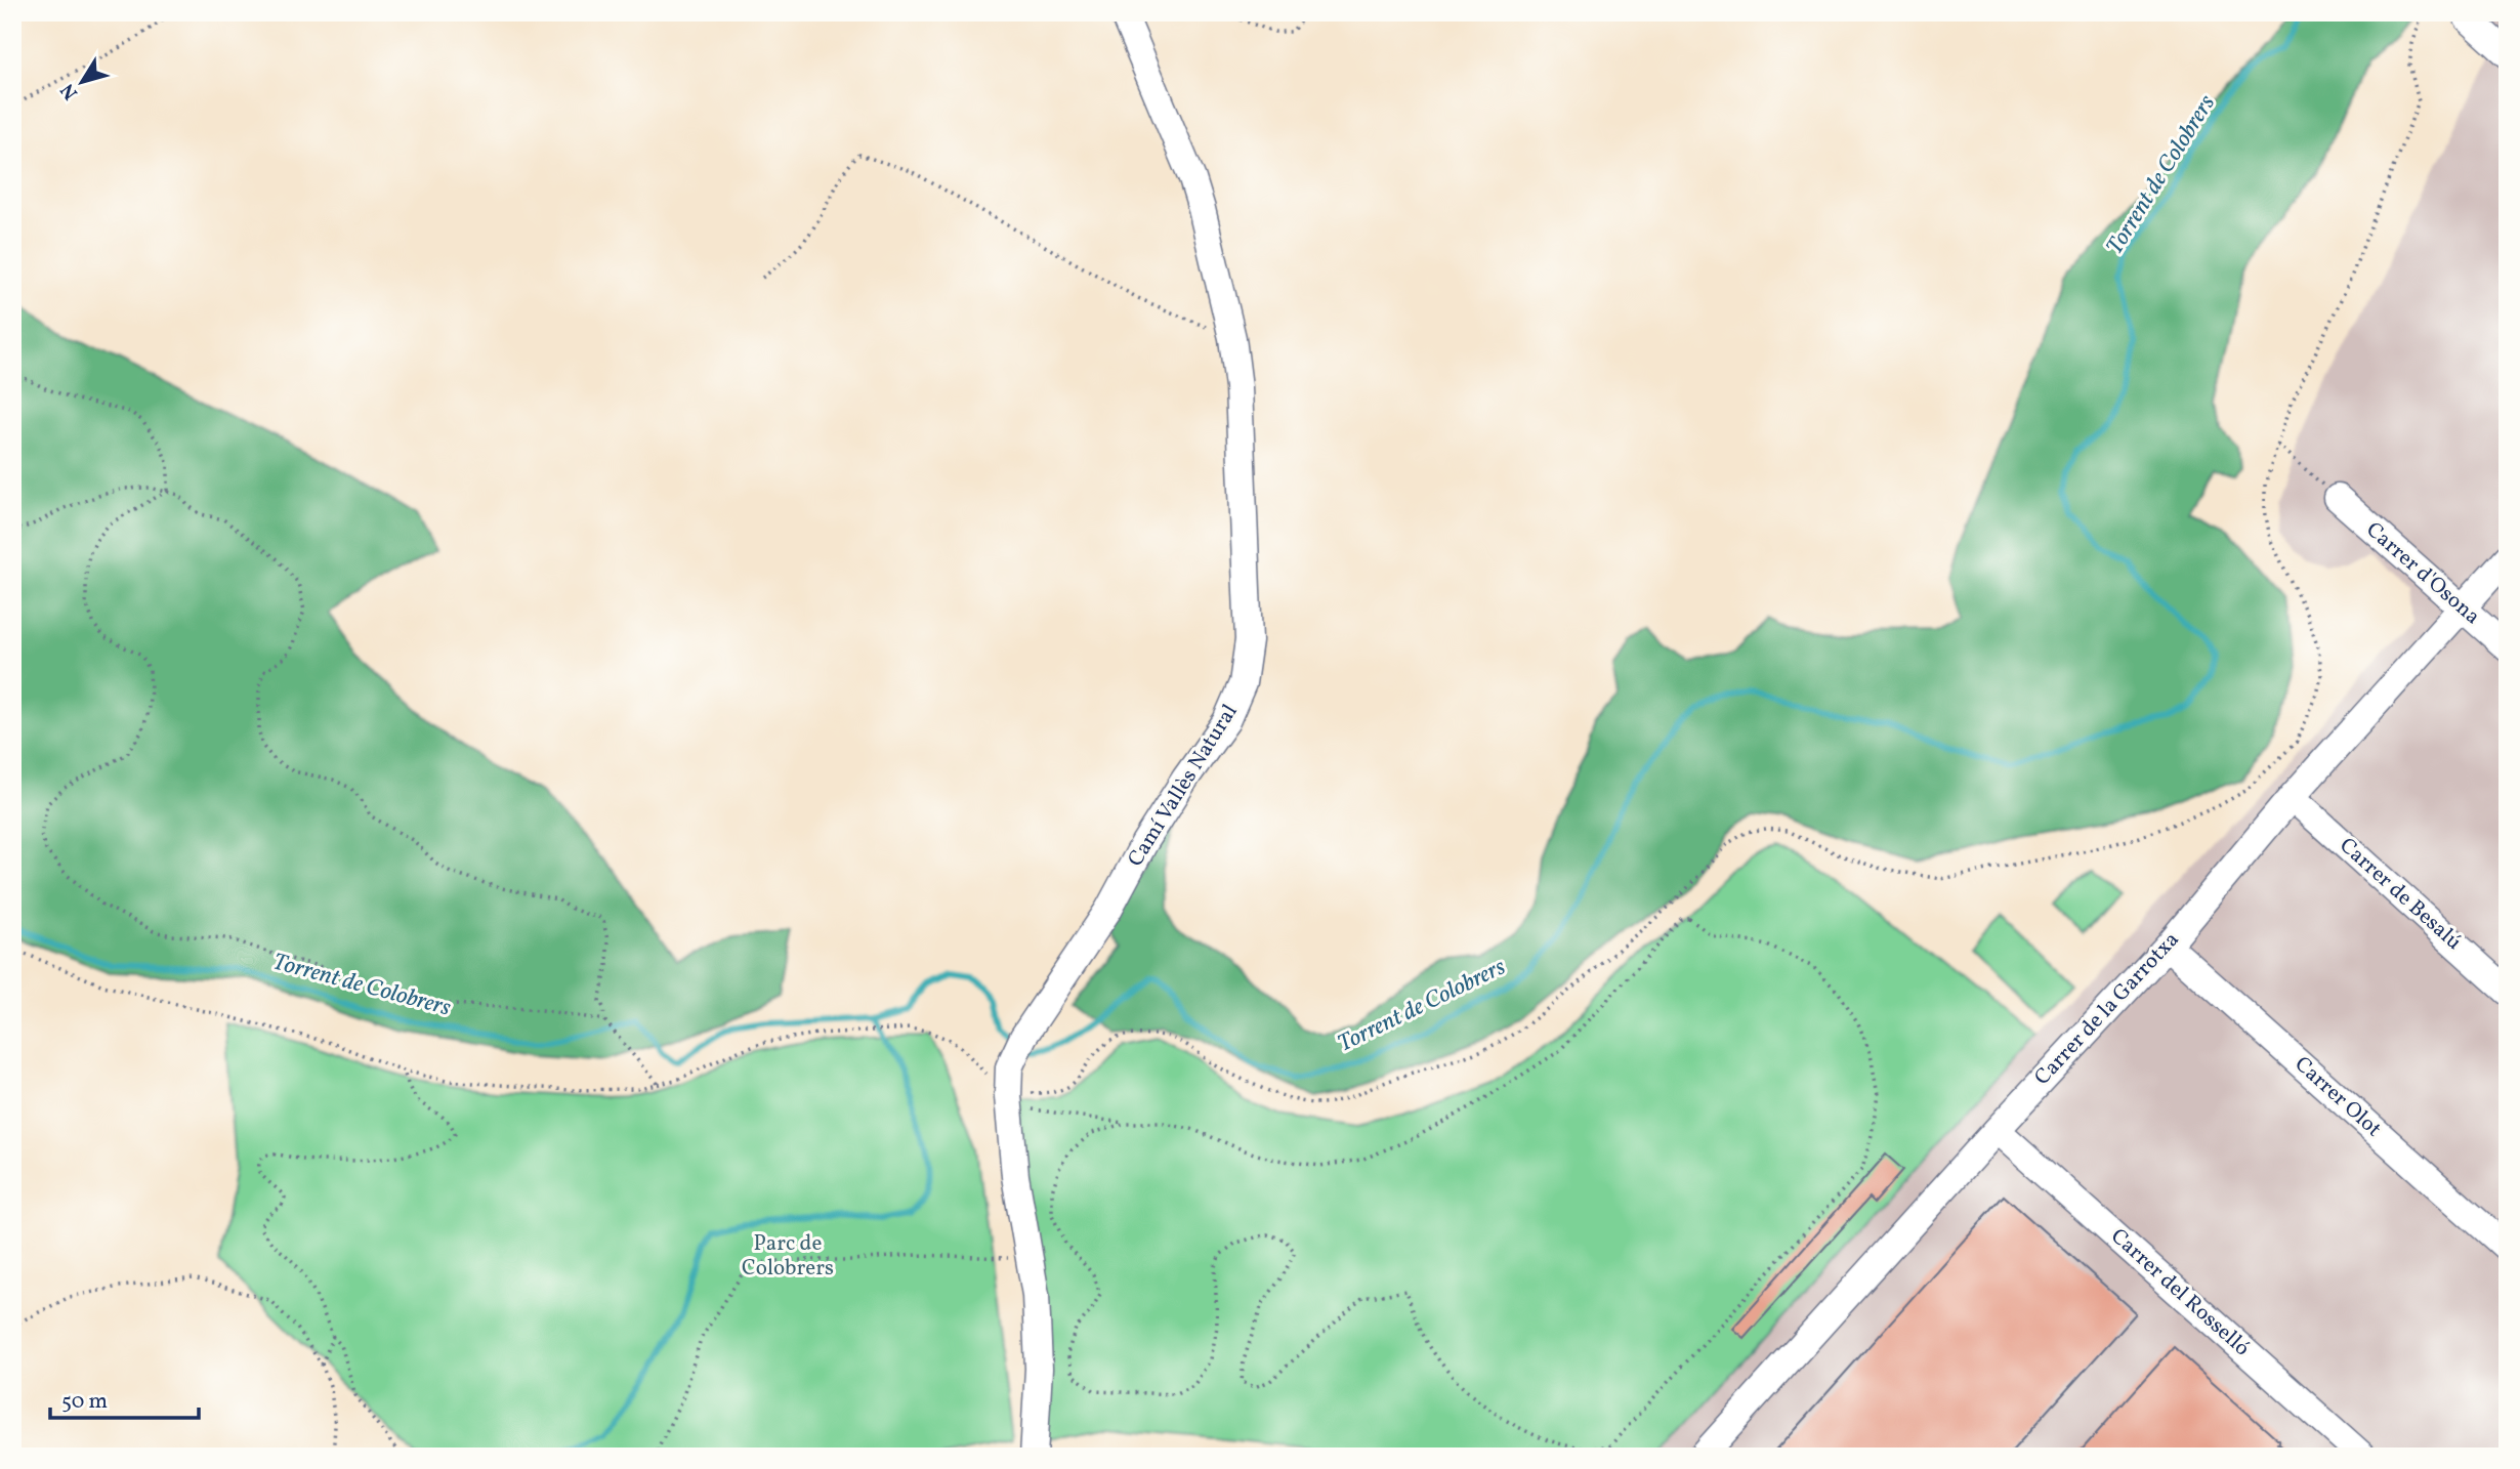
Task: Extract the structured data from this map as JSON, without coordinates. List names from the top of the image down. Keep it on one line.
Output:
{"streets":{"street":["Carrer d'Osona","Camí Vallès Natural","Carrer de Besalú","Carrer de la Garrotxa","Carrer Olot","Carrer del Rosselló"]},"crossings":[["Carrer d'Osona","Carrer de la Garrotxa"],["Carrer de Besalú","Carrer de la Garrotxa"],["Carrer de la Garrotxa","Carrer Olot"],["Carrer de la Garrotxa","Carrer del Rosselló"]],"water":["Torrent de Colobrers"],"parks":["Parc de Colobrers"],"scale_bar":"50 m","north":"bottom left"}
